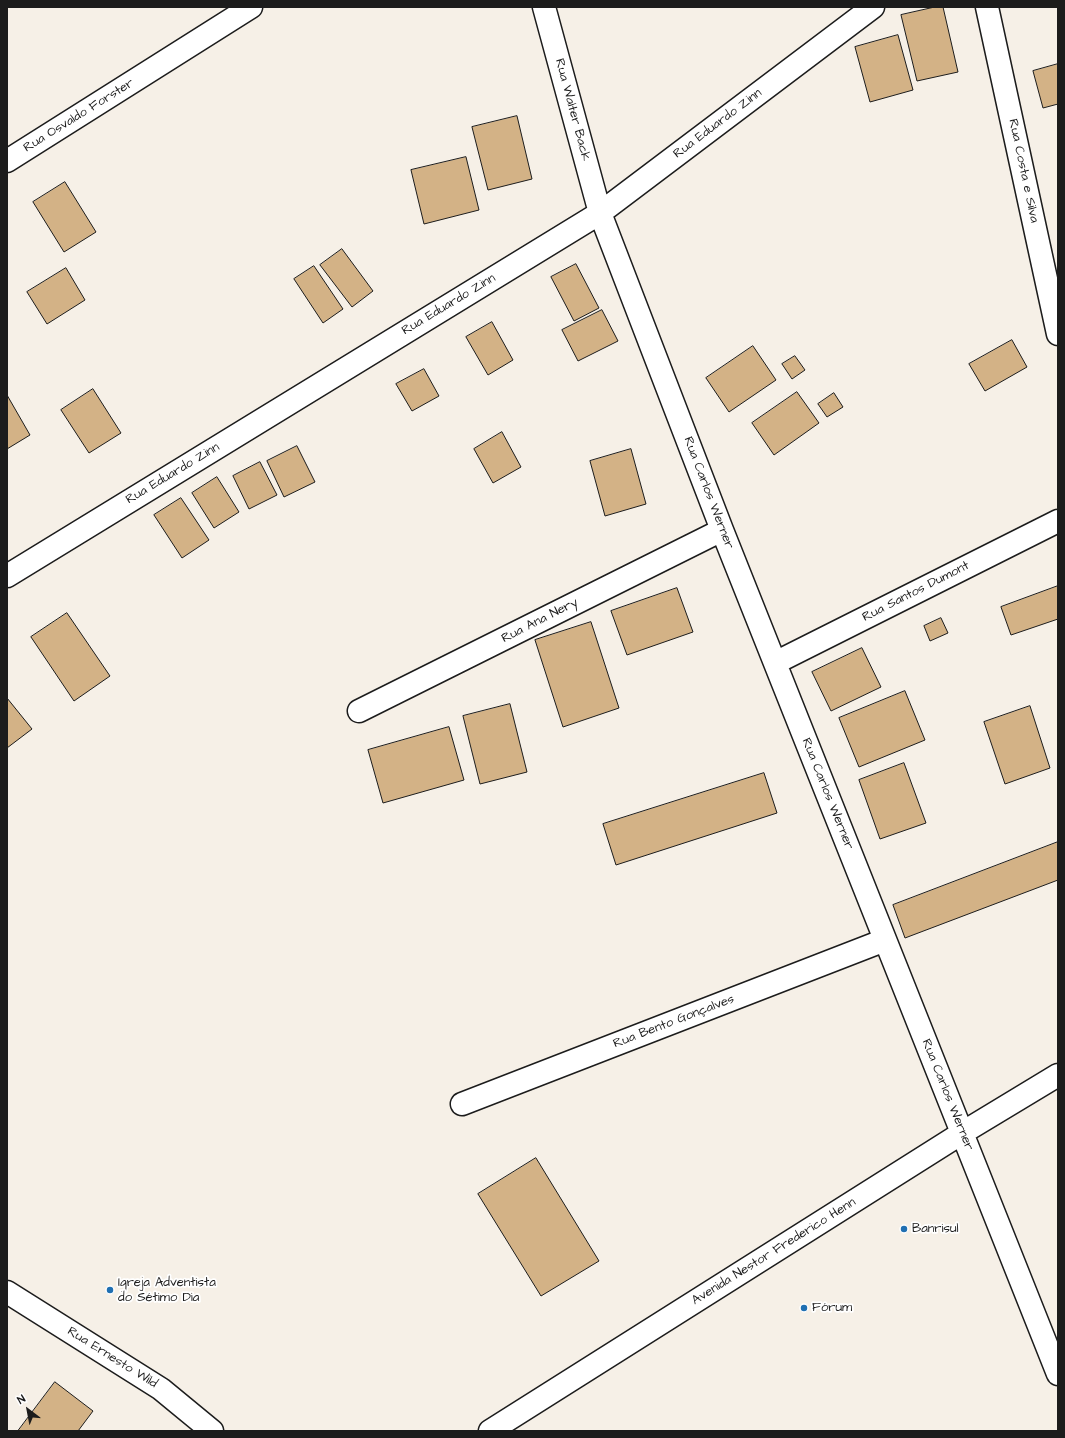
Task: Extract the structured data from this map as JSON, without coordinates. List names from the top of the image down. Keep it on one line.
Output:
{"streets":{"street":["Rua Walter Back","Rua Osvaldo Forster","Rua Eduardo Zinn","Rua Costa e Silva","Rua Carlos Werner","Rua Santos Dumont","Rua Ana Nery","Rua Bento Gonçalves","Avenida Nestor Frederico Henn","Rua Ernesto Wild"]},"crossings":[["Rua Walter Back","Rua Eduardo Zinn"],["Rua Walter Back","Rua Carlos Werner"],["Rua Eduardo Zinn","Rua Carlos Werner"],["Rua Carlos Werner","Rua Santos Dumont"],["Rua Carlos Werner","Rua Ana Nery"],["Rua Carlos Werner","Rua Bento Gonçalves"],["Rua Carlos Werner","Avenida Nestor Frederico Henn"]],"places":["Banrisul","Igreja Adventista do Sétimo Dia","Fórum"],"north":"top left"}
